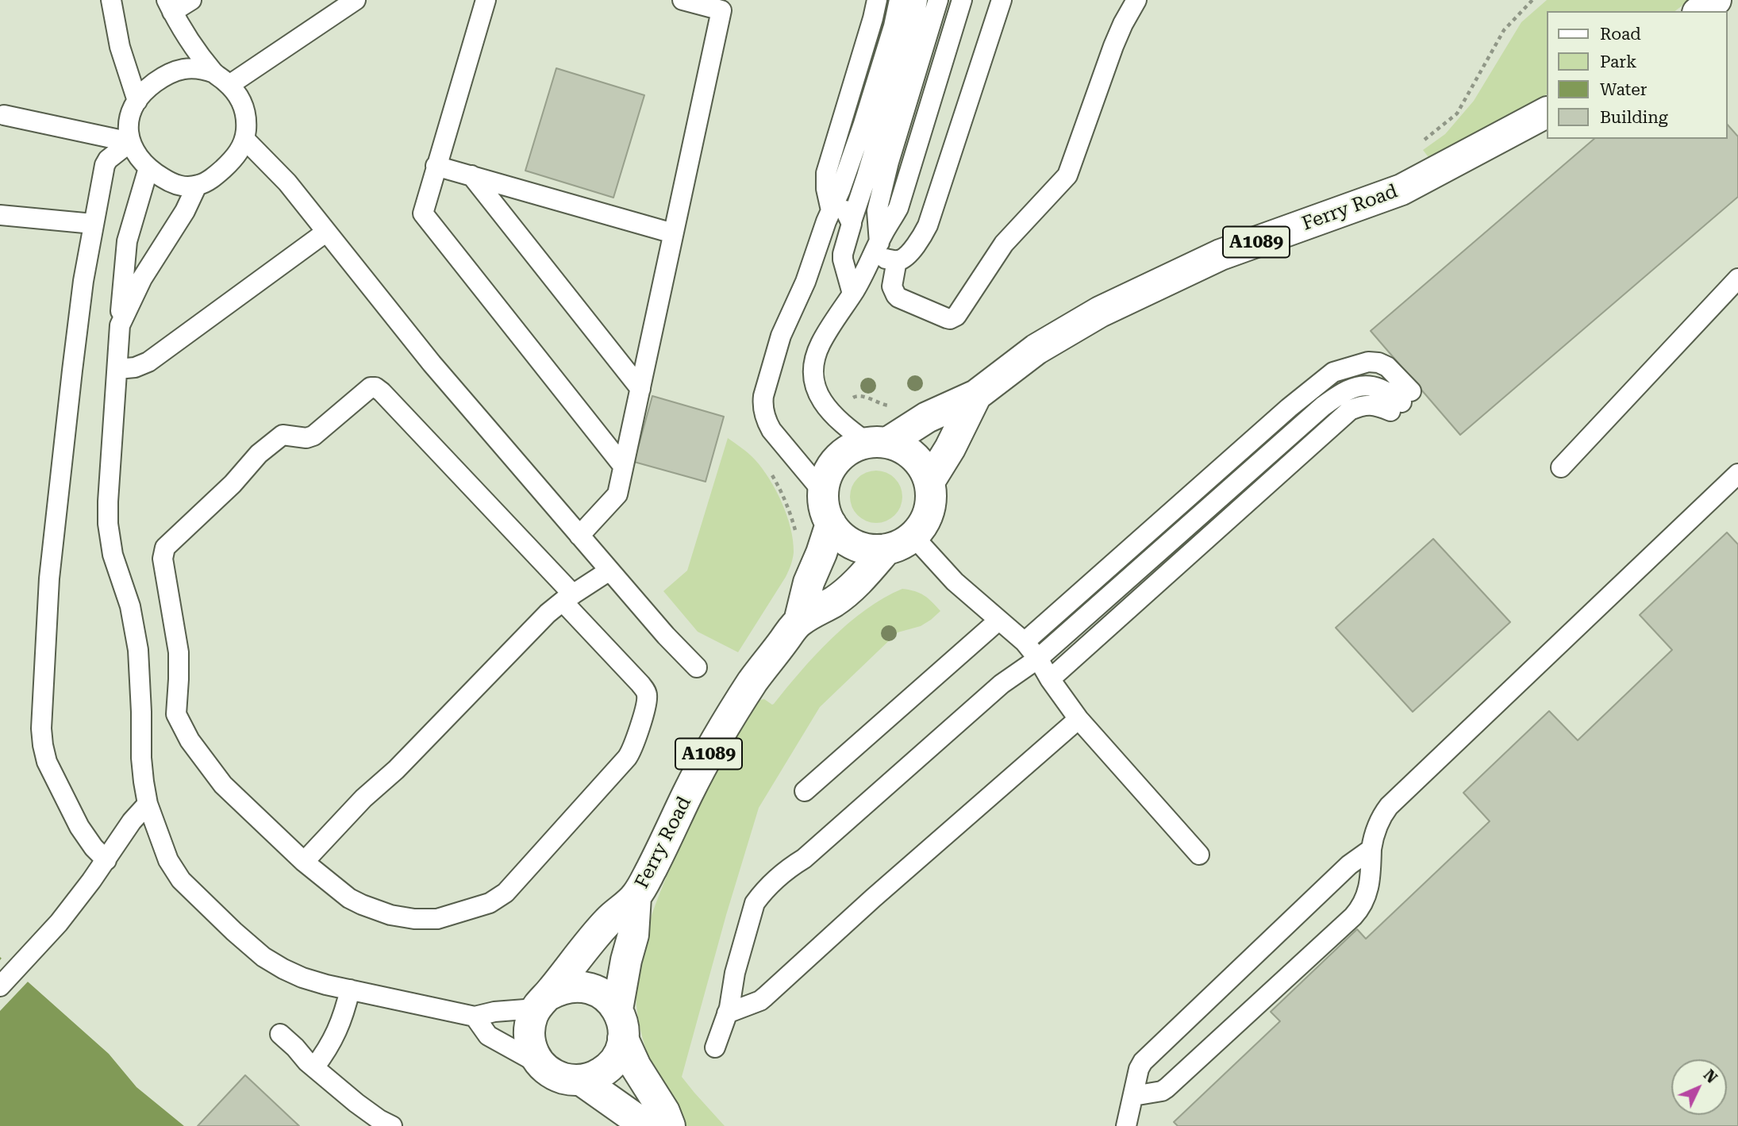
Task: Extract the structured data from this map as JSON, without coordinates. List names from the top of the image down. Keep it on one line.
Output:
{"streets":{"main road":["Ferry Road","A1089"]},"legend":["Road","Park","Water","Building"],"north":"top right"}
